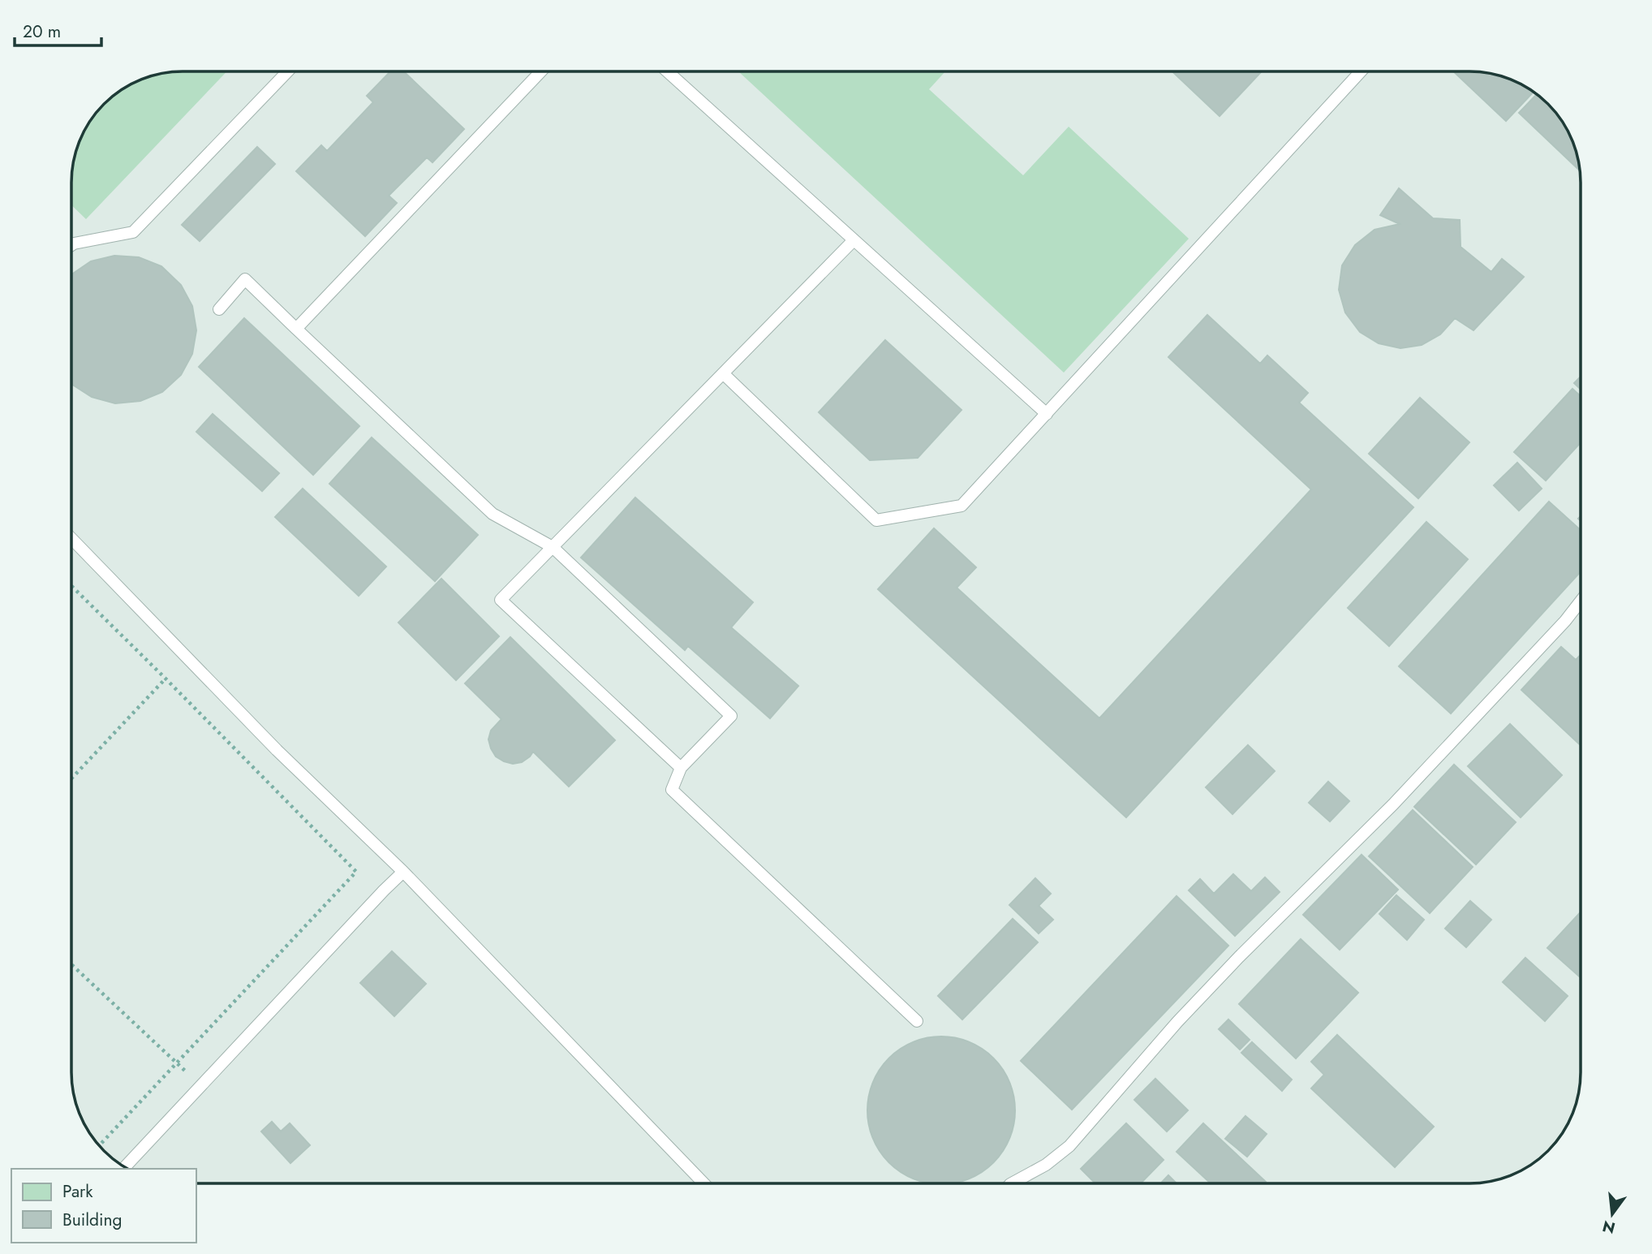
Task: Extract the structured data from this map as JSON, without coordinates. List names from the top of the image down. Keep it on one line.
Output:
{"legend":["Park","Building"],"scale_bar":"20 m","north":"bottom"}
